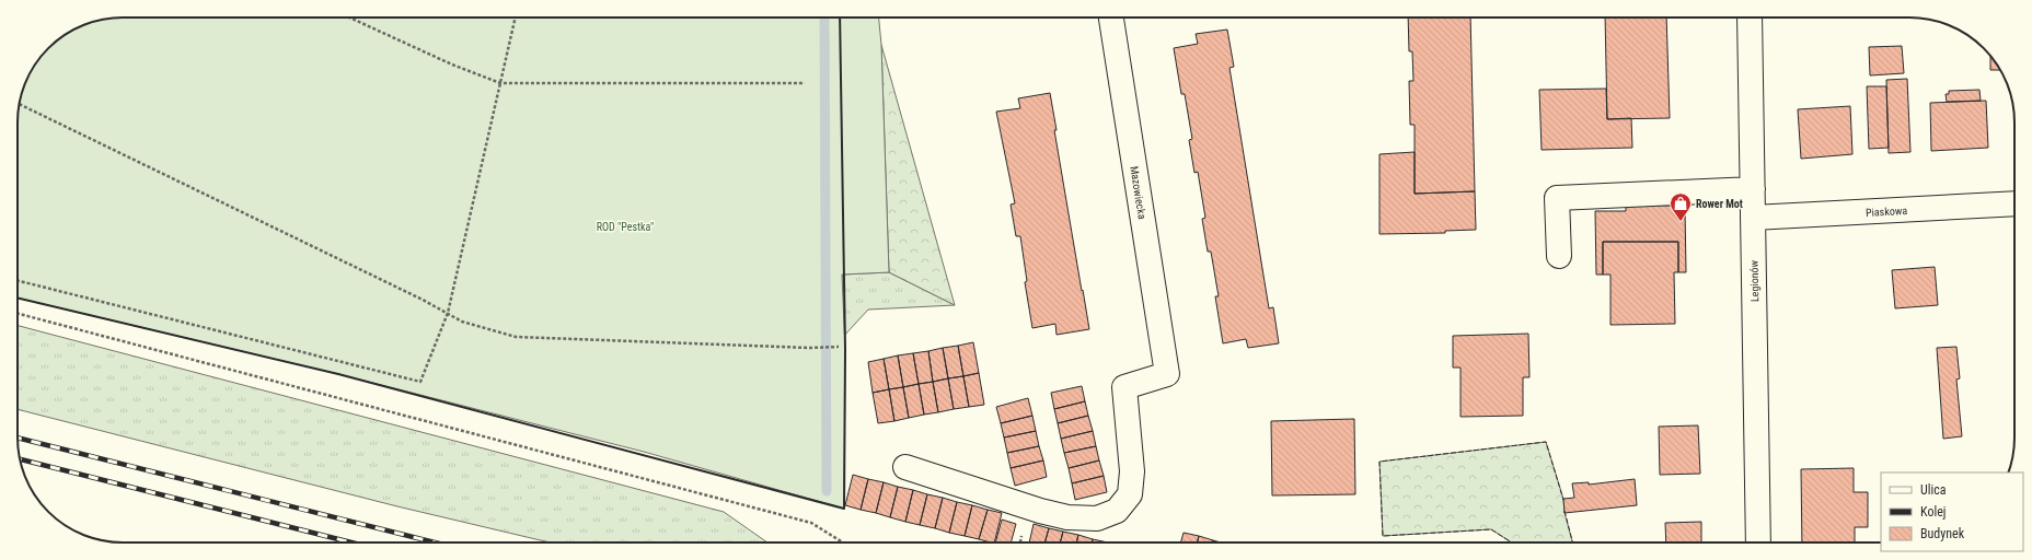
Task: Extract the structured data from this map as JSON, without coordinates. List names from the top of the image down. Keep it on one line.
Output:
{"streets":{"street":["Mazowiecka","Piaskowa","Legionów"]},"crossings":[["Piaskowa","Legionów"]],"parks":["ROD \"Pestka\""],"places":{"shop":["Rower Mot"]},"legend":["Ulica","Kolej","Budynek"]}
